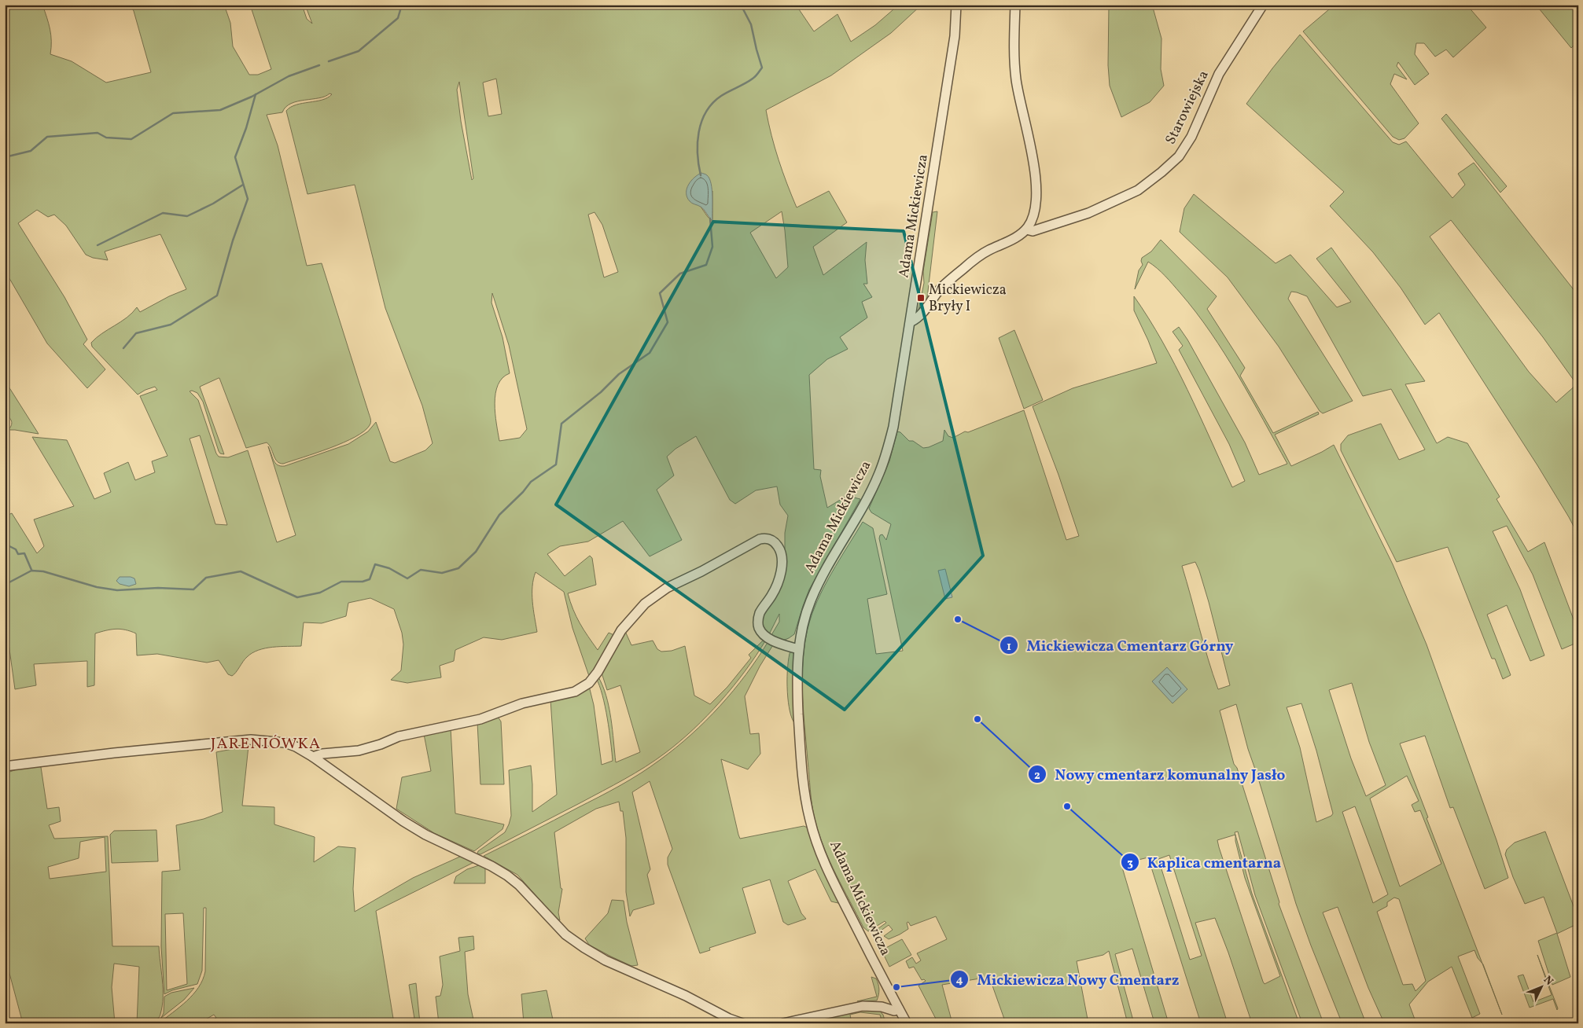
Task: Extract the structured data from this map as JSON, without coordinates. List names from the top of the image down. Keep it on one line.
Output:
{"streets":{"street":["Starowiejska","Adama Mickiewicza"]},"crossings":[["Starowiejska","Adama Mickiewicza"]],"districts":["JARENIÓWKA"],"places":{"transit":["Mickiewicza Bryły I"],"other":["Mickiewicza Cmentarz Górny","Nowy cmentarz komunalny Jasło","Kaplica cmentarna","Mickiewicza Nowy Cmentarz"]},"north":"top right"}
